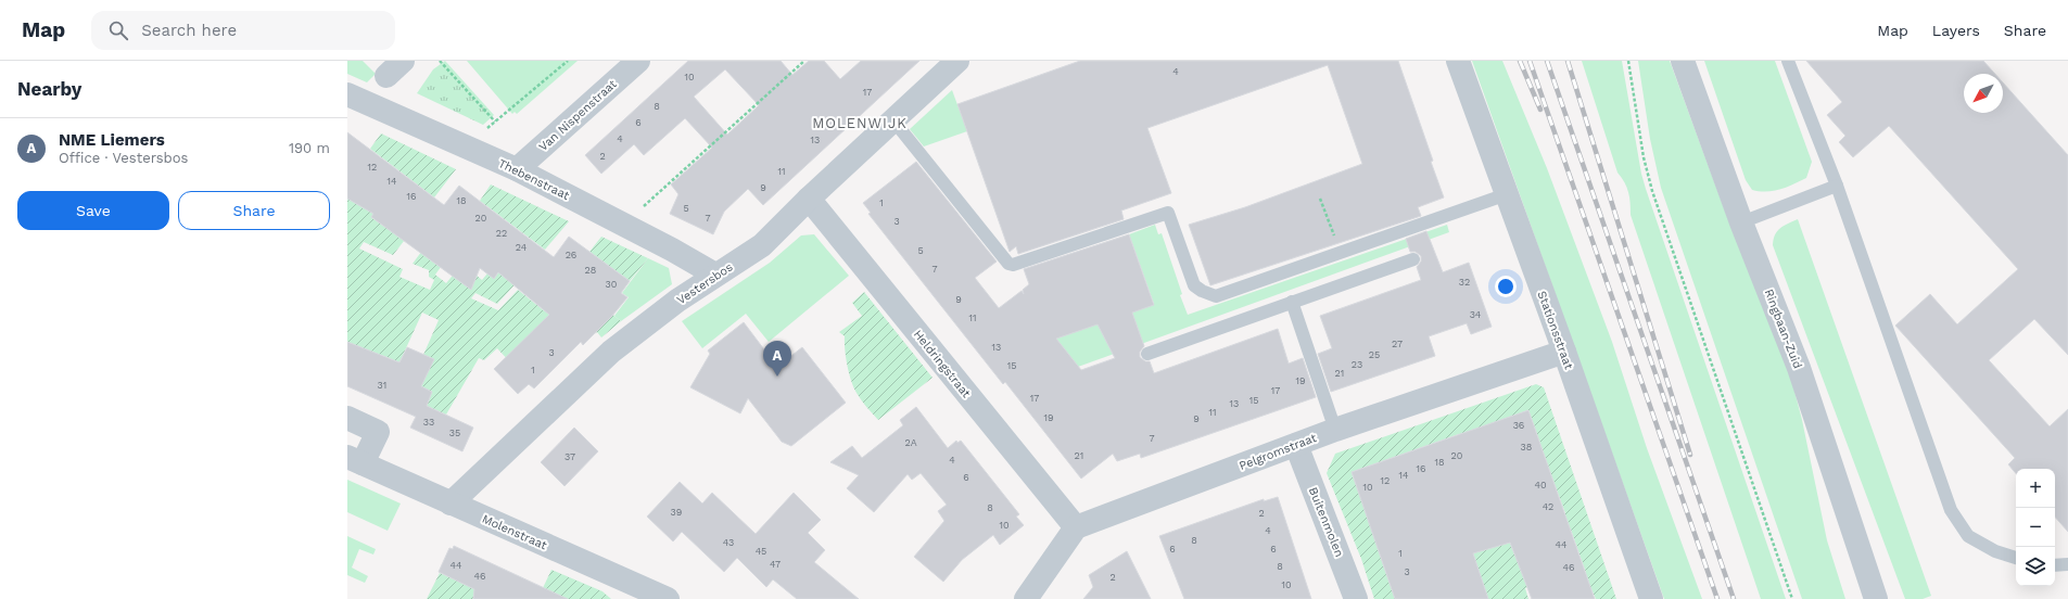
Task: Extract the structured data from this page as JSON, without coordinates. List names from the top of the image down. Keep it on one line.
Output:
{"streets":{"street":["Van Nispenstraat","Thebenstraat","Vestersbos","Ringbaan-Zuid","Stationsstraat","Heldringstraat","Pelgromstraat","Buitenmolen","Molenstraat"]},"crossings":[["Van Nispenstraat","Thebenstraat"],["Thebenstraat","Vestersbos"],["Vestersbos","Heldringstraat"],["Vestersbos","Molenstraat"],["Stationsstraat","Pelgromstraat"],["Heldringstraat","Pelgromstraat"],["Pelgromstraat","Buitenmolen"]],"districts":["MOLENWIJK"],"house_numbers":["4","10","17","8","6","4","13","2","12","11","14","9","16","18","1","5","20","7","3","22","24","5","26","7","28","32","30","9","34","11","27","13","3","25","23","15","1","21","19","31","17","17","15","13","11","19","9","33","36","35","7","2A","38","21","20","37","4","18","16","14","6","12","40","10","42","8","39","2","10","4","8","43","44","6","6","45","1","47","44","8","46","3","46","2","10"],"north":"bottom left","page":{"header":"Map","search":"Search here","nav":["Map","Layers","Share"],"heading":"Nearby","list":[{"mark":"A","name":"NME Liemers","note":"Office · Vestersbos","value":"190 m"}],"buttons":["Save","Share"],"pins":"A","map_buttons":["+","−"]}}
